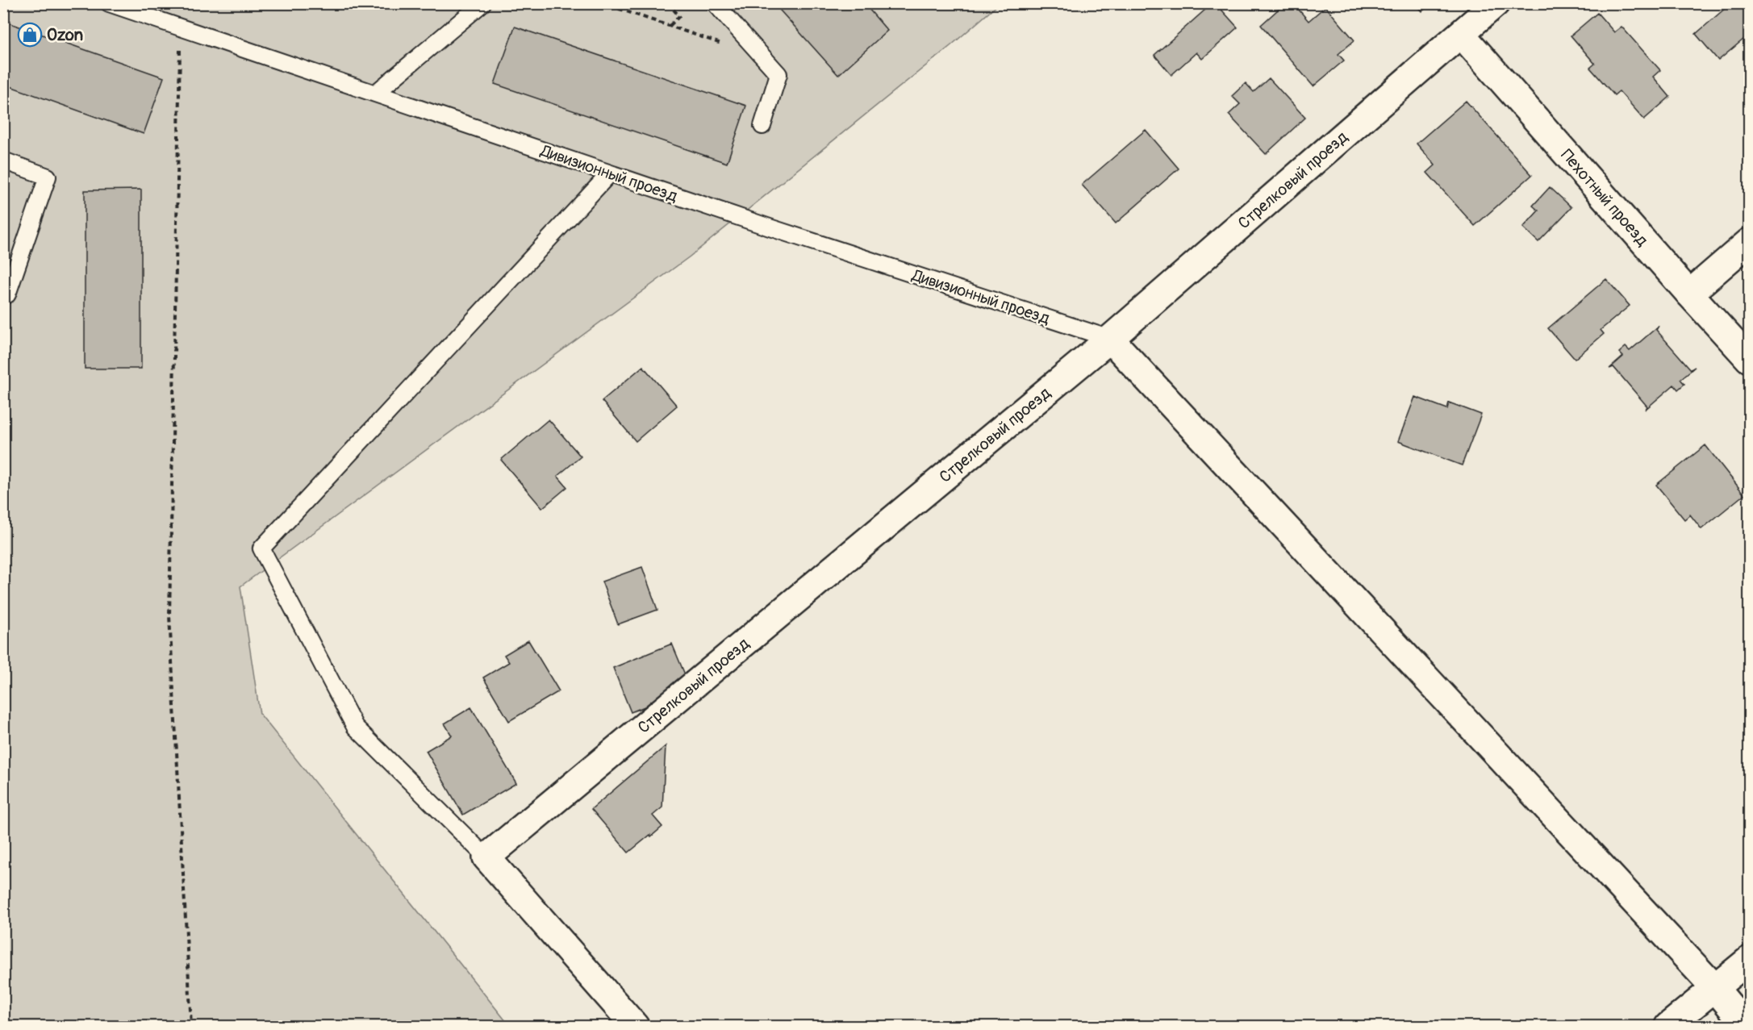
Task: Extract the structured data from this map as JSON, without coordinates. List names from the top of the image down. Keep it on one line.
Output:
{"streets":{"street":["Стрелковый проезд","Пехотный проезд"],"lane":["Дивизионный проезд"]},"crossings":[["Дивизионный проезд","Стрелковый проезд"],["Стрелковый проезд","Пехотный проезд"]],"places":{"shop":["Ozon"]}}
